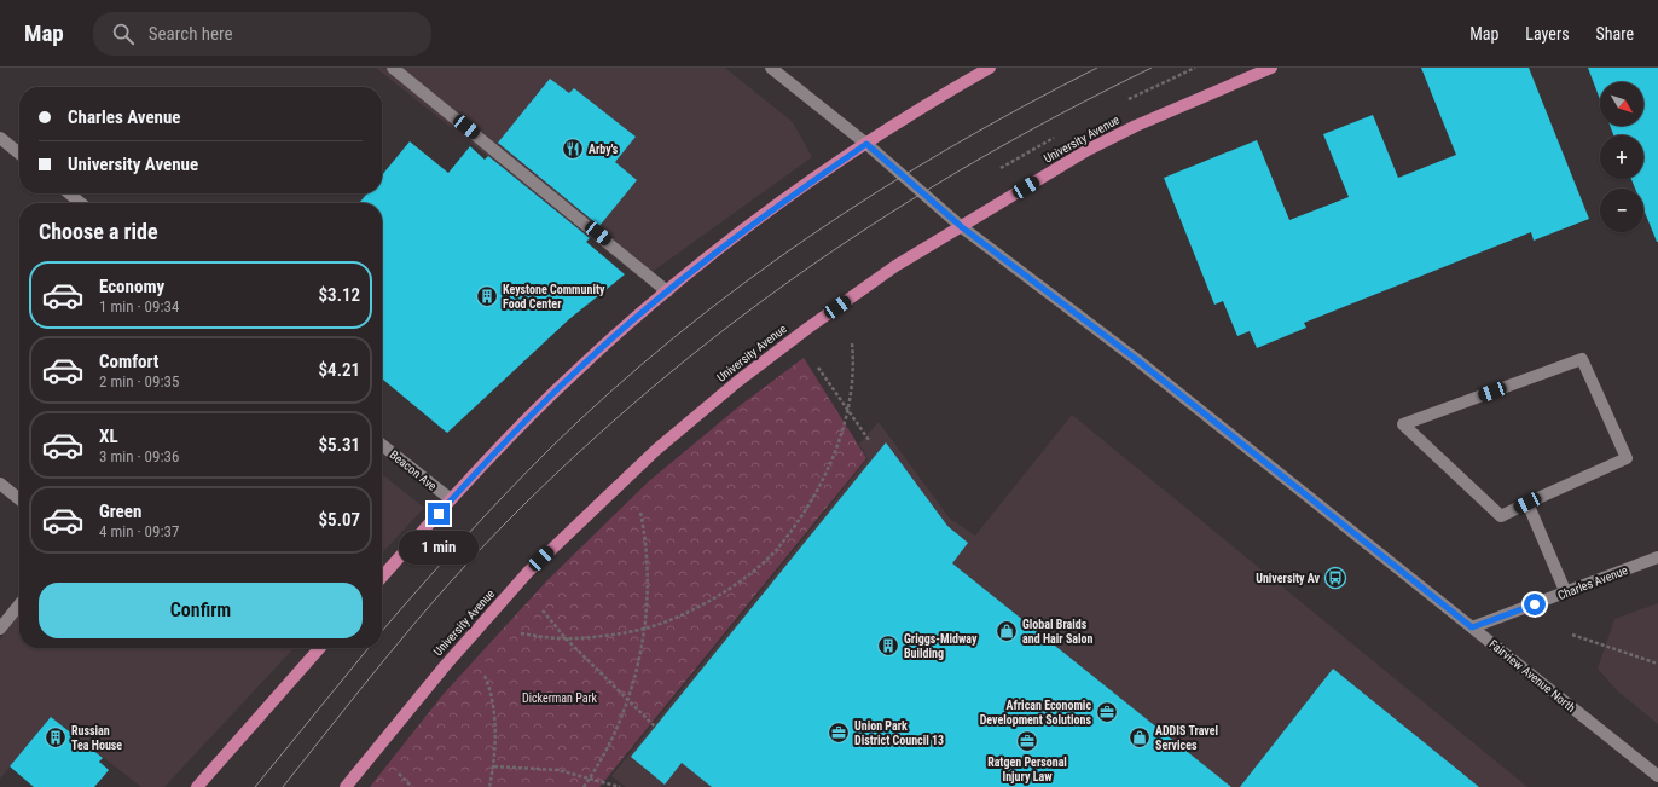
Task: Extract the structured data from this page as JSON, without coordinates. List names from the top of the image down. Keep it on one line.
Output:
{"streets":{"main road":["University Avenue"],"street":["Beacon Ave","Charles Avenue","Fairview Avenue North"]},"crossings":[["University Avenue","Fairview Avenue North"],["Charles Avenue","Fairview Avenue North"]],"parks":["Dickerman Park"],"places":{"restaurant":["Arby's"],"building":["Keystone Community Food Center","Griggs-Midway Building","Russian Tea House"],"bus stop":["University Av"],"shop":["Global Braids and Hair Salon","ADDIS Travel Services"],"office":["African Economic Development Solutions","Union Park District Council 13","Ratgen Personal Injury Law"]},"north":"bottom right","page":{"header":"Map","search":"Search here","nav":["Map","Layers","Share"],"map_buttons":["+","−"],"banner":["Charles Avenue","University Avenue"],"heading":"Choose a ride","list":[{"name":"Economy","note":"1 min · 09:34","value":"$3.12"},{"name":"Comfort","note":"2 min · 09:35","value":"$4.21"},{"name":"XL","note":"3 min · 09:36","value":"$5.31"},{"name":"Green","note":"4 min · 09:37","value":"$5.07"}],"bubble":"1 min","buttons":"Confirm"}}
